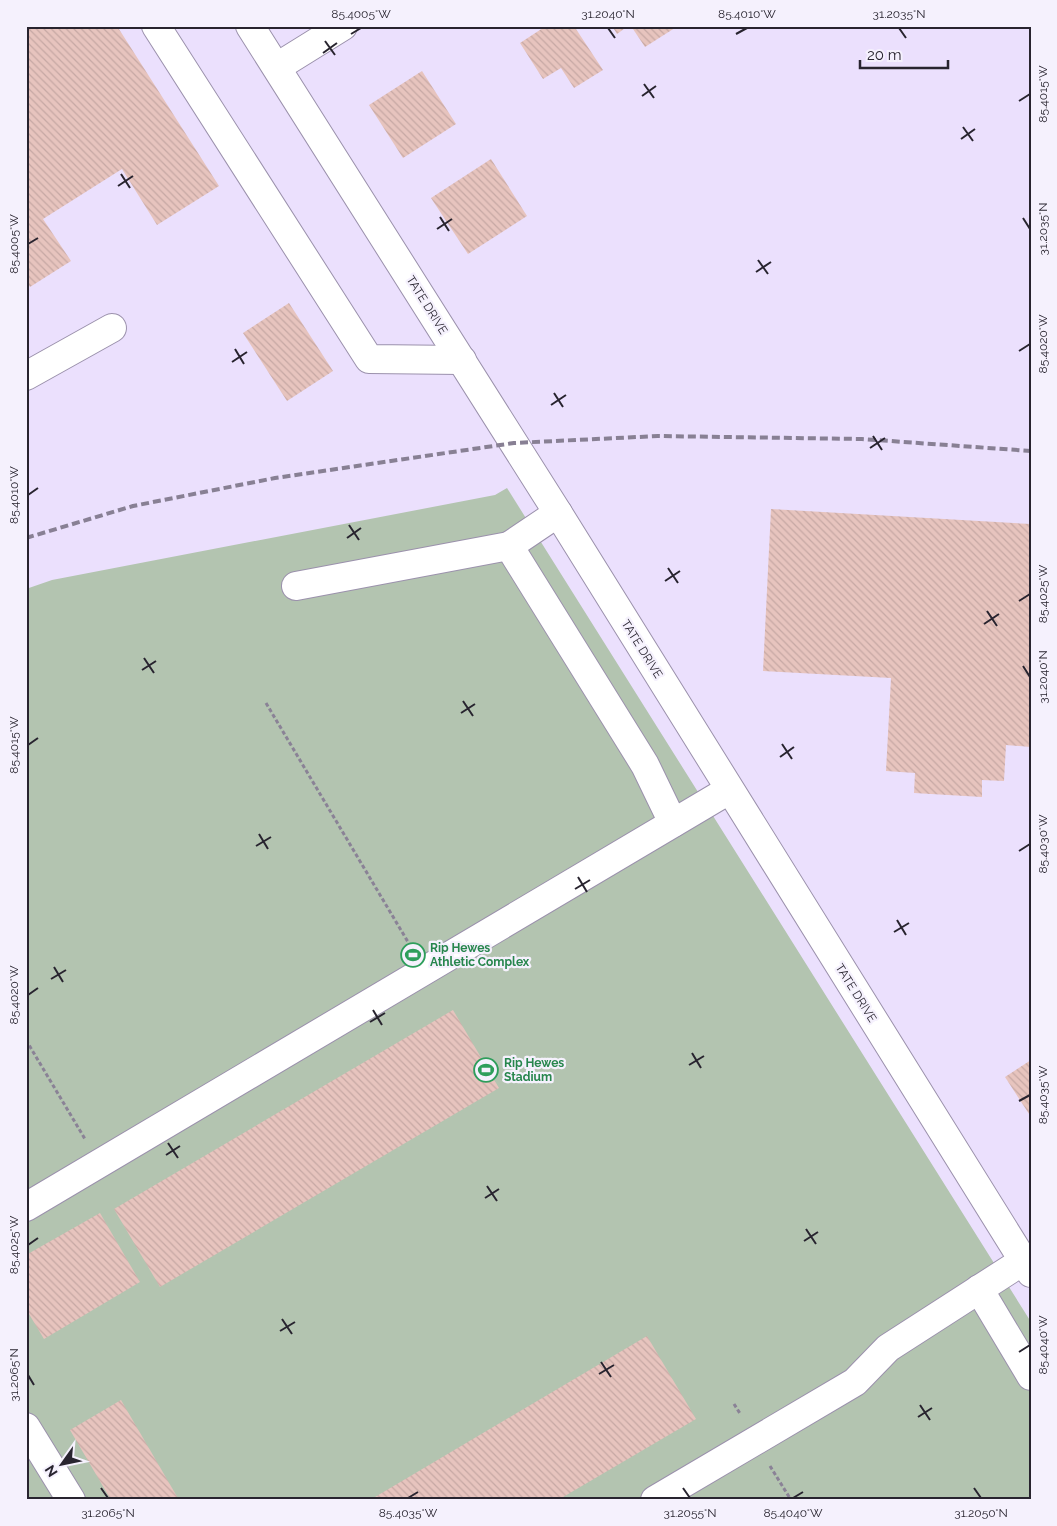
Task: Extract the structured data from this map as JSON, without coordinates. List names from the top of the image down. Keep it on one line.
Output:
{"streets":{"street":["TATE DRIVE"]},"places":{"sports":["Rip Hewes Athletic Complex","Rip Hewes Stadium"]},"scale_bar":"20 m","north":"bottom left","coordinates":["85.4005°W","31.2040°N","85.4010°W","31.2035°N","85.4015°W","85.4020°W","85.4025°W","85.4030°W","85.4035°W","85.4040°W","31.2065°N","31.2055°N","31.2050°N"]}
